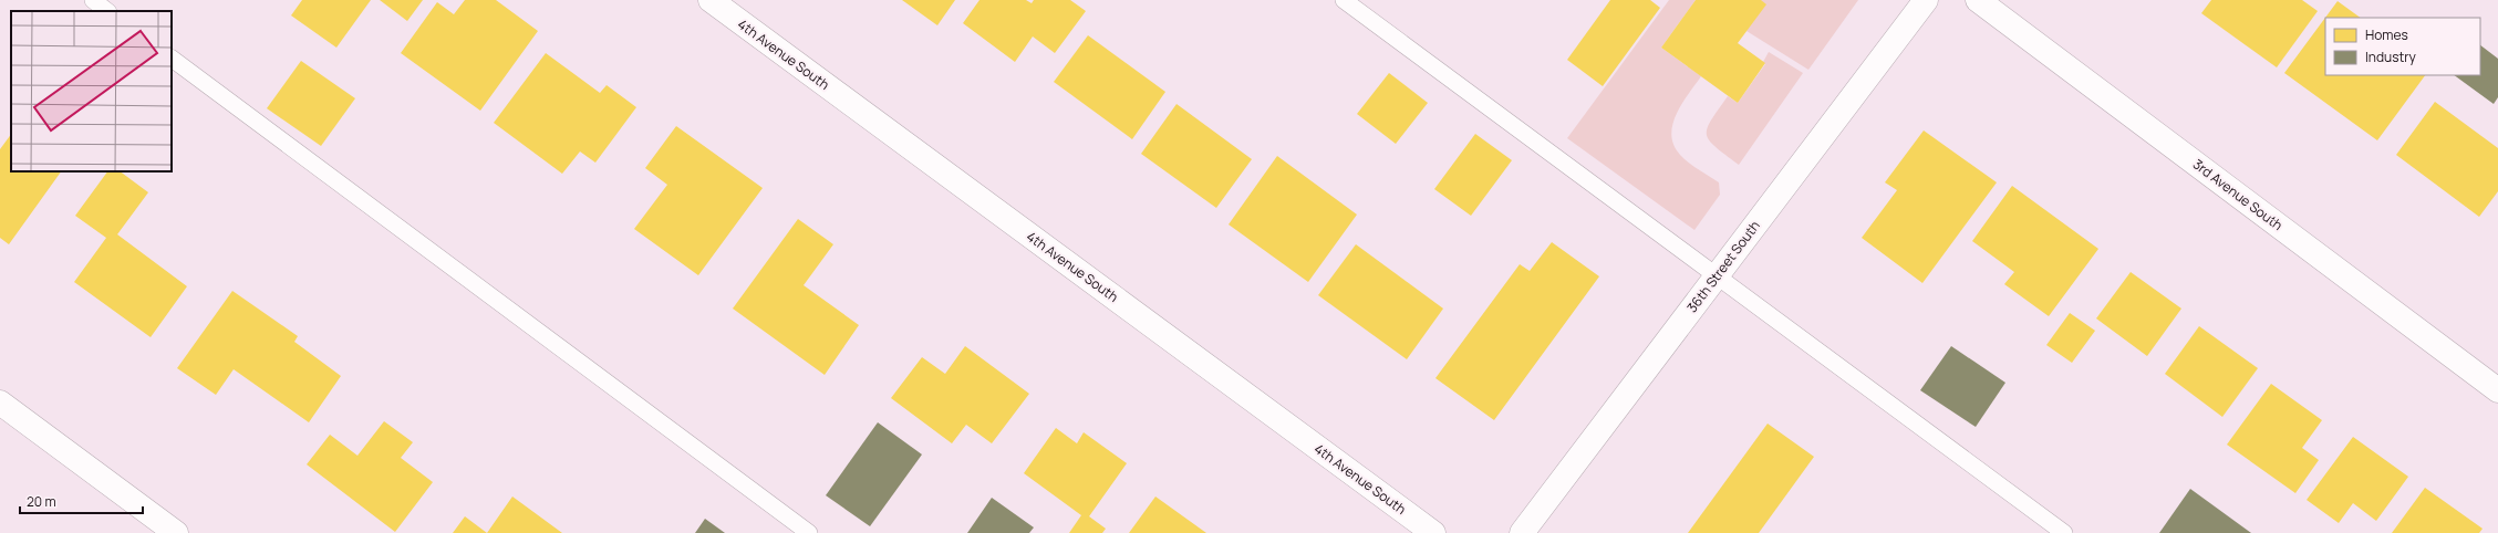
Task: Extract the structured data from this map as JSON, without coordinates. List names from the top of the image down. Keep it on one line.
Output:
{"streets":{"street":["4th Avenue South","3rd Avenue South","36th Street South"]},"legend":["Homes","Industry"],"scale_bar":"20 m"}
